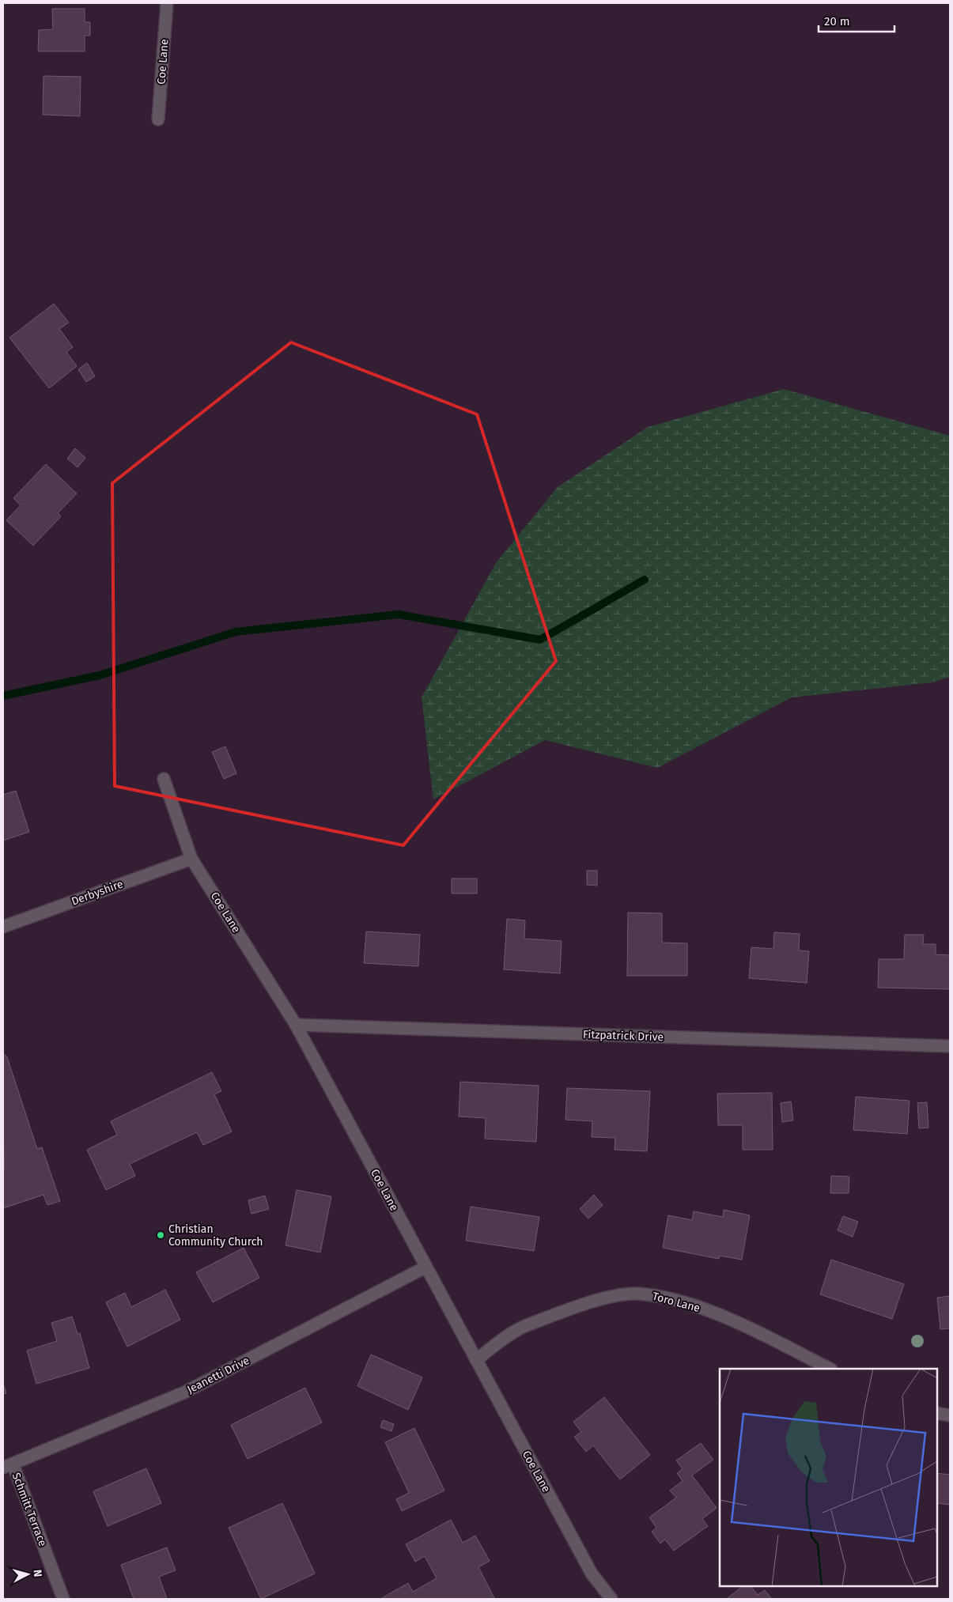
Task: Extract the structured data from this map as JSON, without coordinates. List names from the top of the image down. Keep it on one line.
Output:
{"streets":{"street":["Coe Lane","Derbyshire","Fitzpatrick Drive","Toro Lane","Jeanetti Drive","Schmitt Terrace"]},"crossings":[["Coe Lane","Derbyshire"],["Coe Lane","Fitzpatrick Drive"],["Coe Lane","Toro Lane"],["Coe Lane","Jeanetti Drive"],["Jeanetti Drive","Schmitt Terrace"]],"places":["Christian Community Church"],"scale_bar":"20 m","north":"right"}
